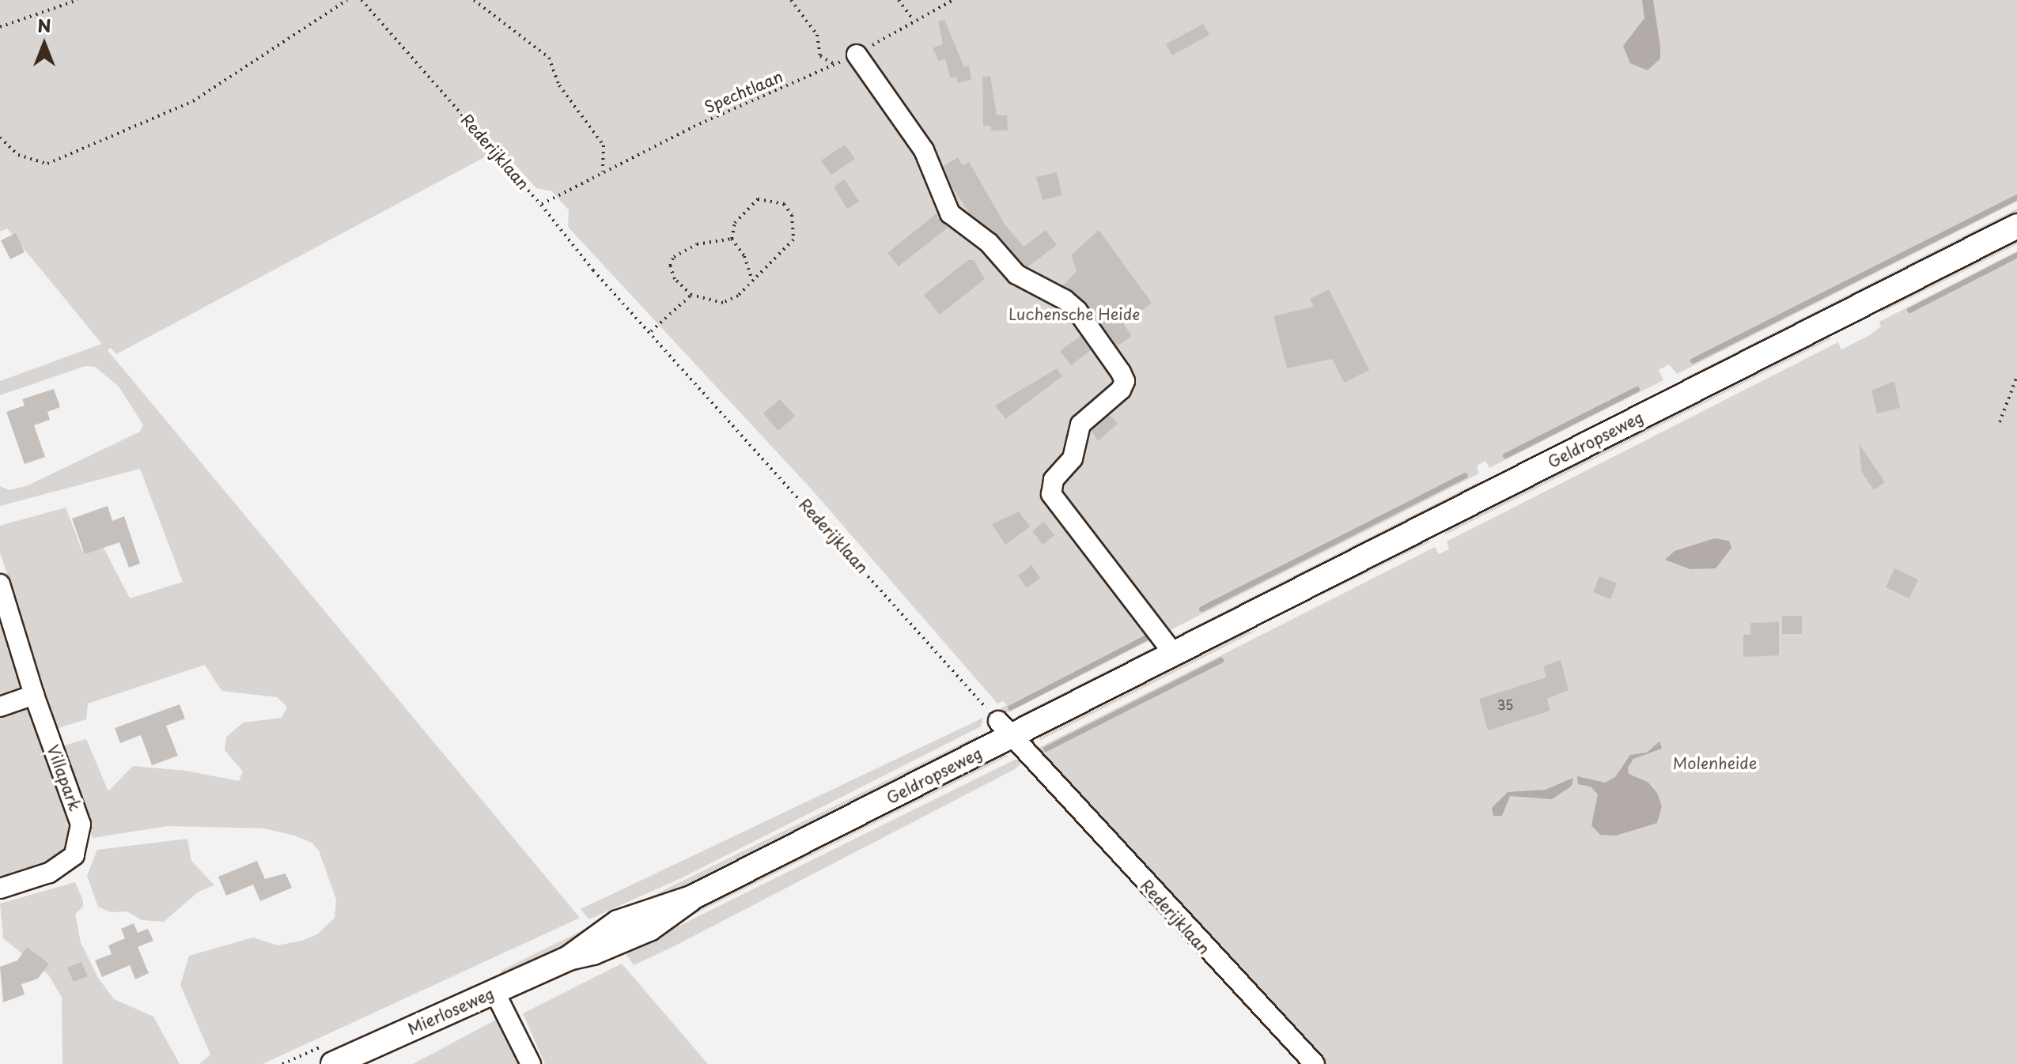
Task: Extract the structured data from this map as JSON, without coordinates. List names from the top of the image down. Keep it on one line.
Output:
{"streets":{"main road":["Geldropseweg","Mierloseweg"],"street":["Rederijklaan","Villapark"],"path":["Spechtlaan"]},"crossings":[["Spechtlaan","Rederijklaan"],["Rederijklaan","Geldropseweg"],["Geldropseweg","Mierloseweg"]],"parks":["Luchensche Heide","Molenheide"],"house_numbers":["35"],"north":"top"}
